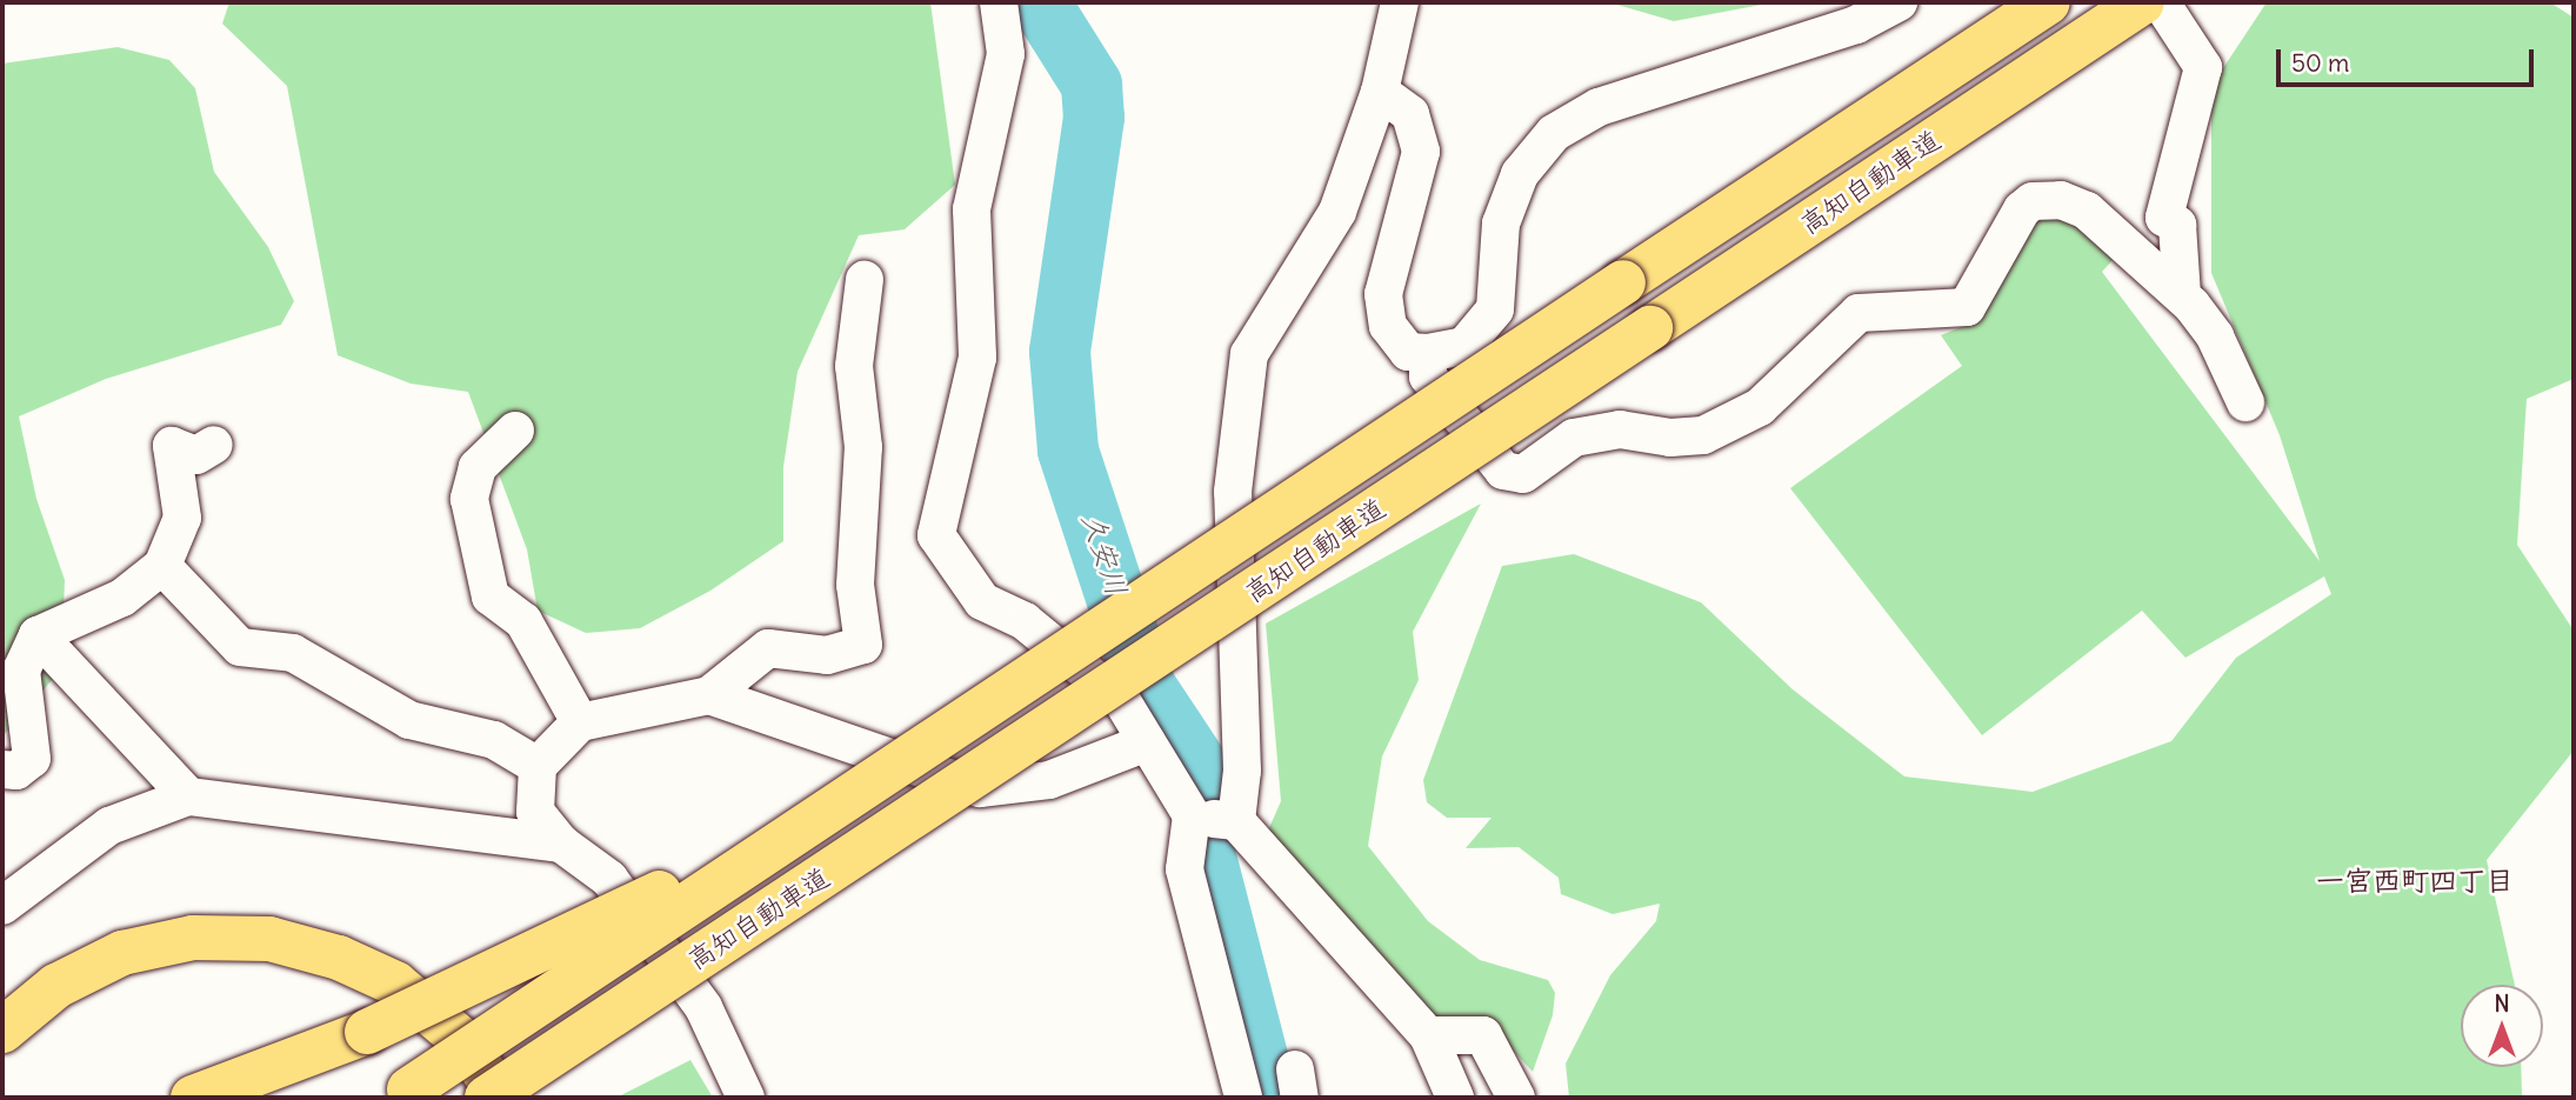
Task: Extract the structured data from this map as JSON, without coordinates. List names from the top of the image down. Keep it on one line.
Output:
{"streets":{"highway":["高知自動車道"]},"districts":["一宮西町四丁目"],"water":["久安川"],"scale_bar":"50 m","north":"top"}
